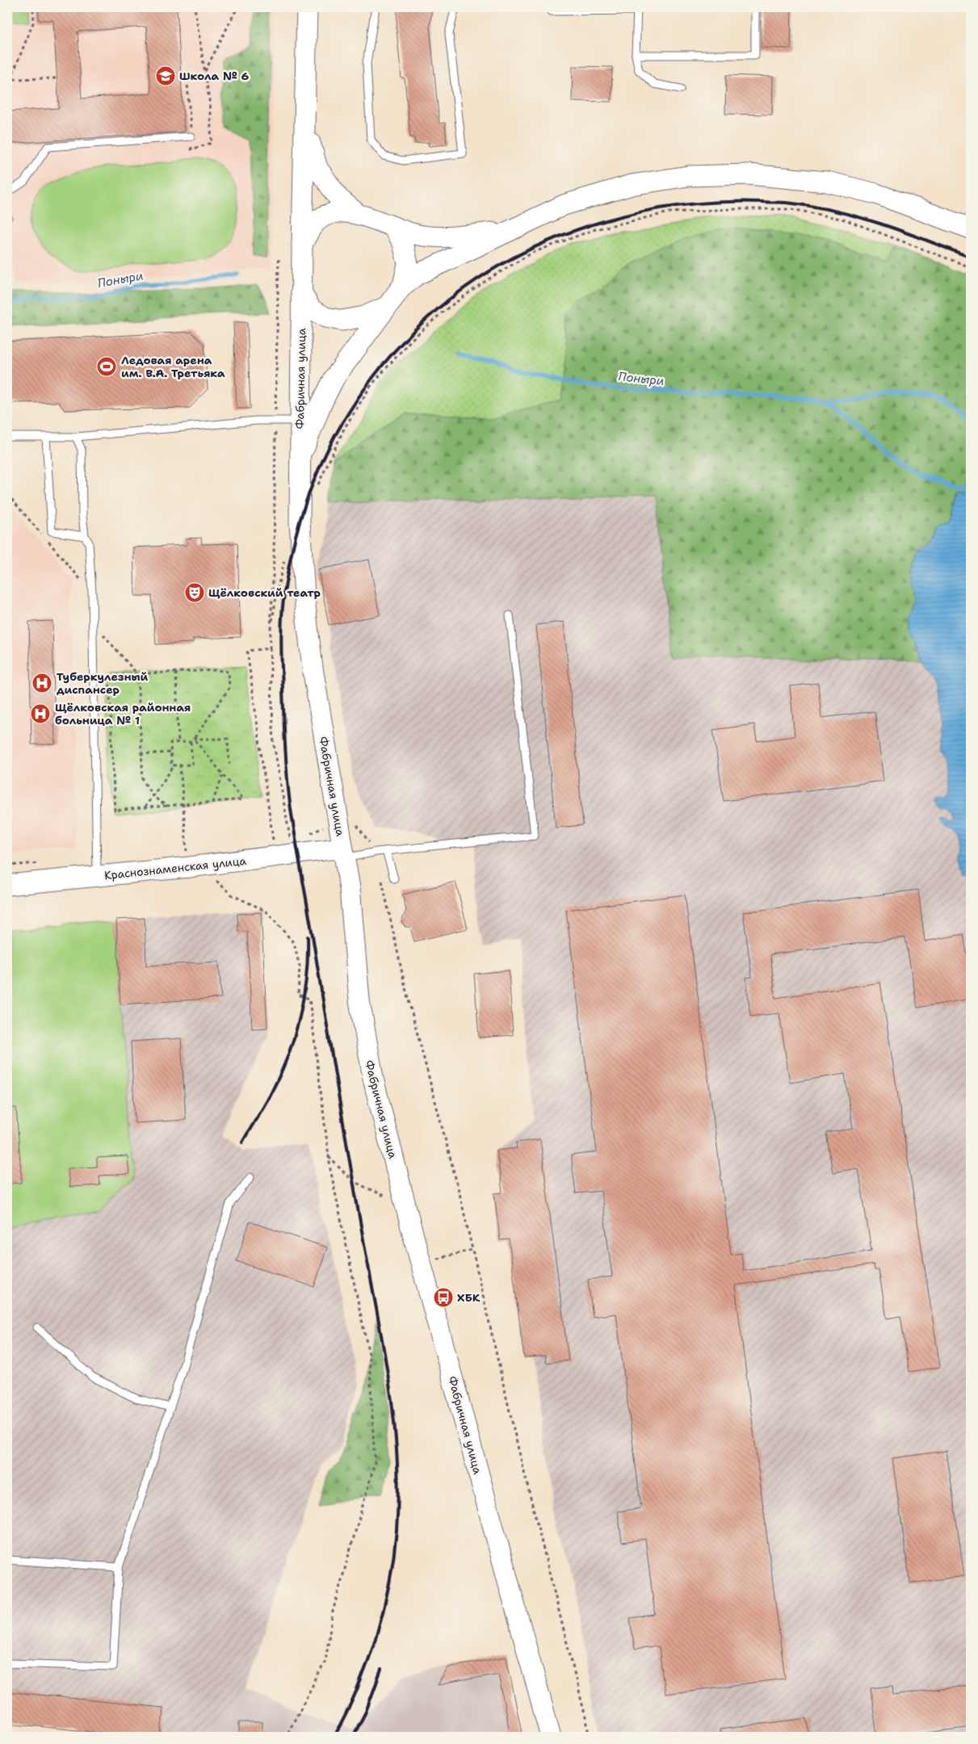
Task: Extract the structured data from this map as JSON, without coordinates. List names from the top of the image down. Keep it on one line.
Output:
{"streets":{"street":["Фабричная улица","Краснознаменская улица"]},"crossings":[["Фабричная улица","Краснознаменская улица"]],"water":["Поныри"],"places":{"school or university":["Школа № 6"],"sports":["Ледовая арена им. В.А. Третьяка"],"theatre":["Щёлковский театр"],"hospital":["Туберкулезный диспансер","Щёлковская районная больница № 1"],"bus stop":["ХБК"]}}
